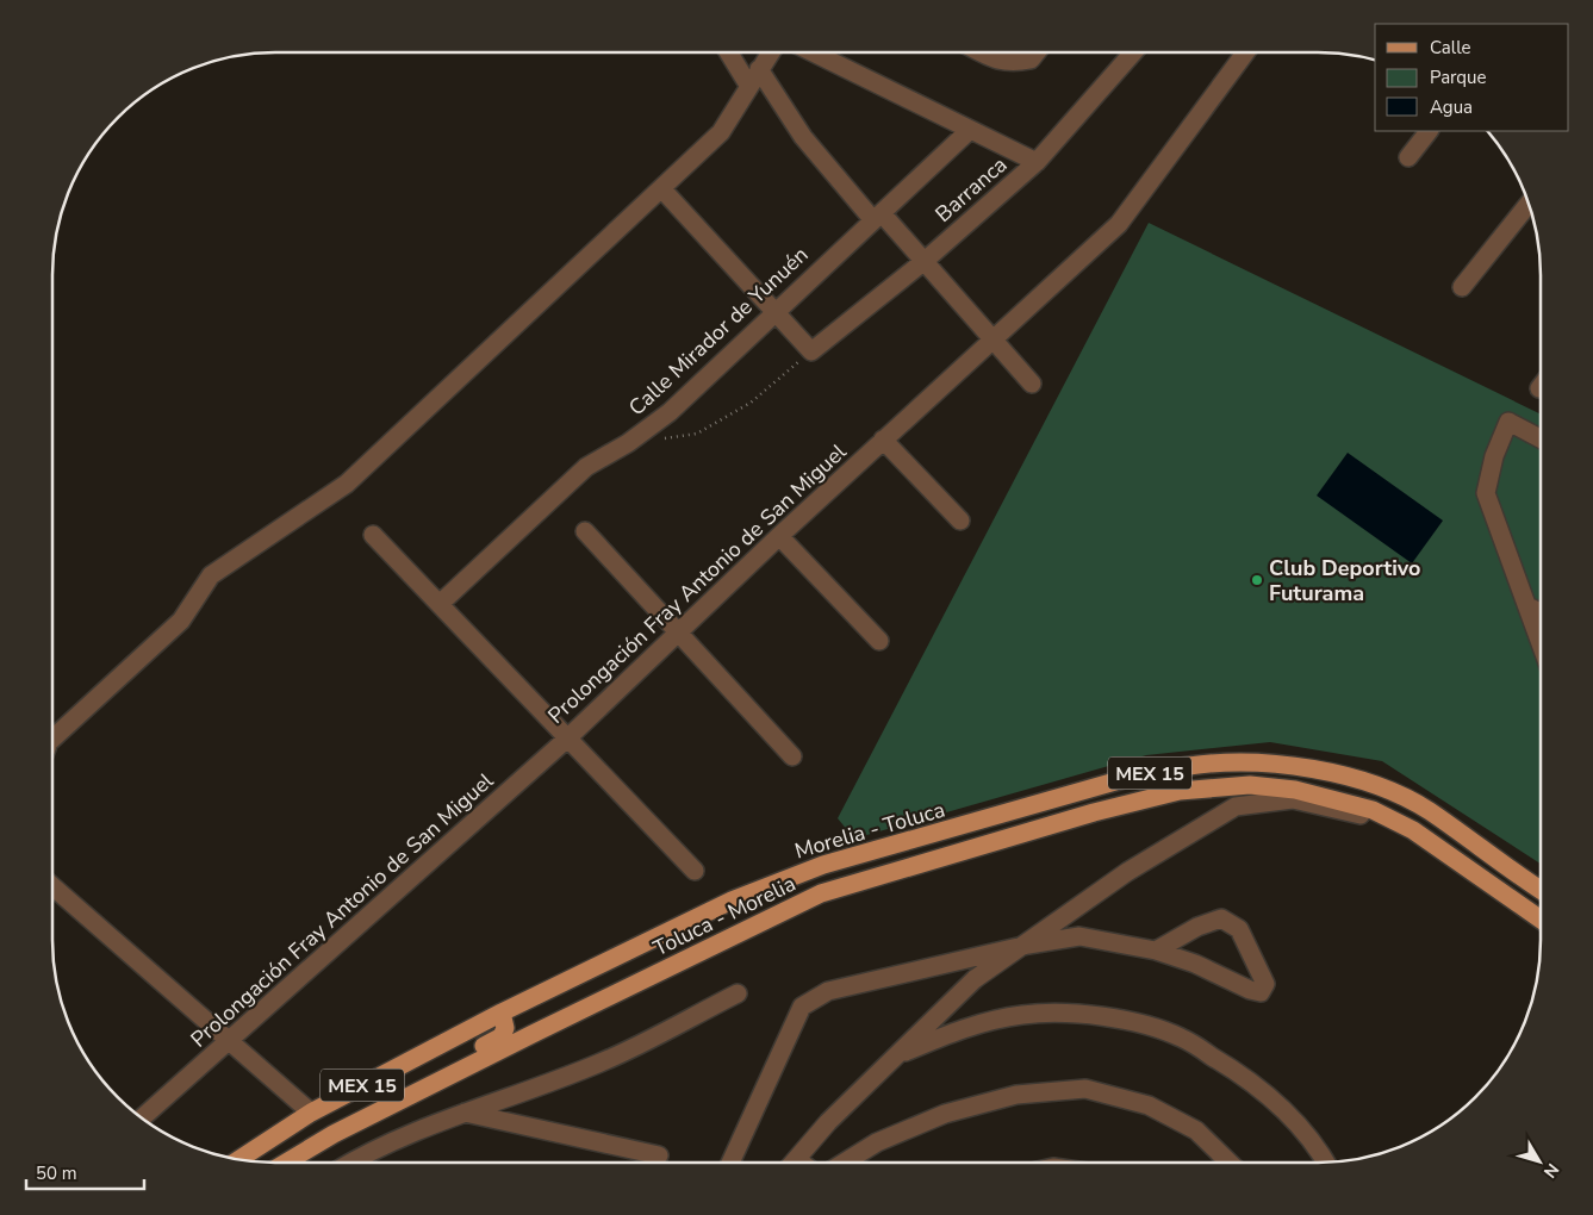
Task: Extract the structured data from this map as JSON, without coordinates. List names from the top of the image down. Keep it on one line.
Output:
{"streets":{"main road":["MEX 15","Morelia - Toluca","Toluca - Morelia"],"street":["Barranca","Calle Mirador de Yunuén","Prolongación Fray Antonio de San Miguel"]},"places":["Club Deportivo Futurama"],"legend":["Calle","Parque","Agua"],"scale_bar":"50 m","north":"bottom right"}
